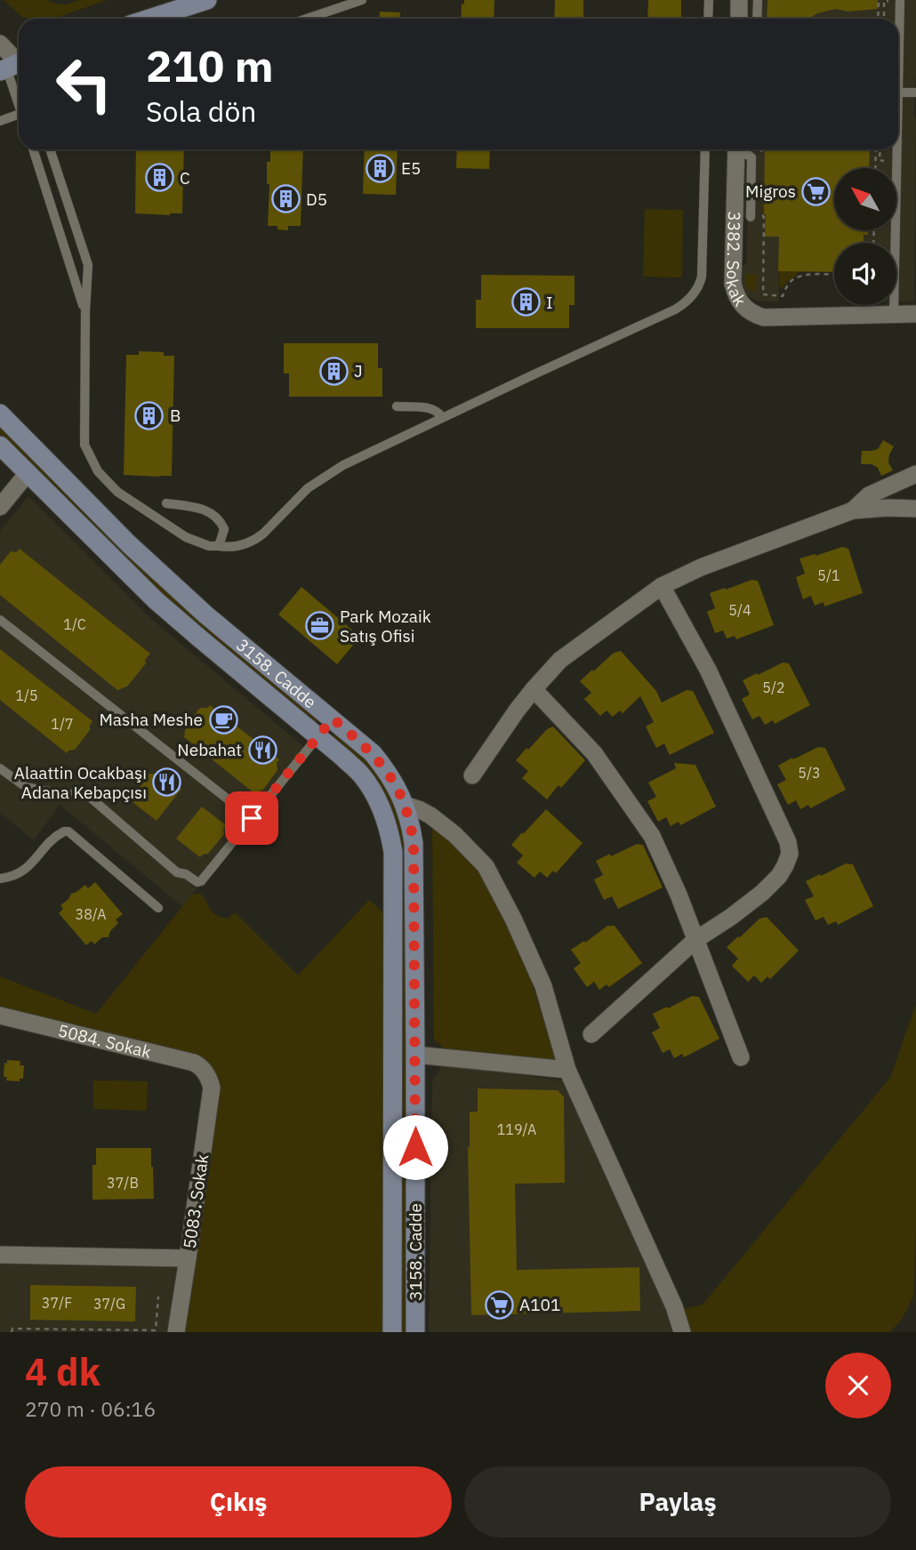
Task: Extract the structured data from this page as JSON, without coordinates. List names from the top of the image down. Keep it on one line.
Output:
{"streets":{"street":["3382. Sokak","3158. Cadde","5084. Sokak","5083. Sokak"]},"crossings":[["5084. Sokak","5083. Sokak"]],"places":{"building":["E5","C","D5","I","J","B"],"supermarket":["Migros","A101"],"office":["Park Mozaik Satış Ofisi"],"cafe":["Masha Meshe"],"restaurant":["Nebahat","Alaattin Ocakbaşı Adana Kebapçısı"]},"house_numbers":["5/1","5/4","1/C","5/2","1/5","1/7","5/3","38/A","119/A","37/B","37/F","37/G"],"north":"top left","page":{"turn":["210 m","Sola dön"],"heading":["4 dk","270 m · 06:16"],"buttons":["Çıkış","Paylaş"]}}
